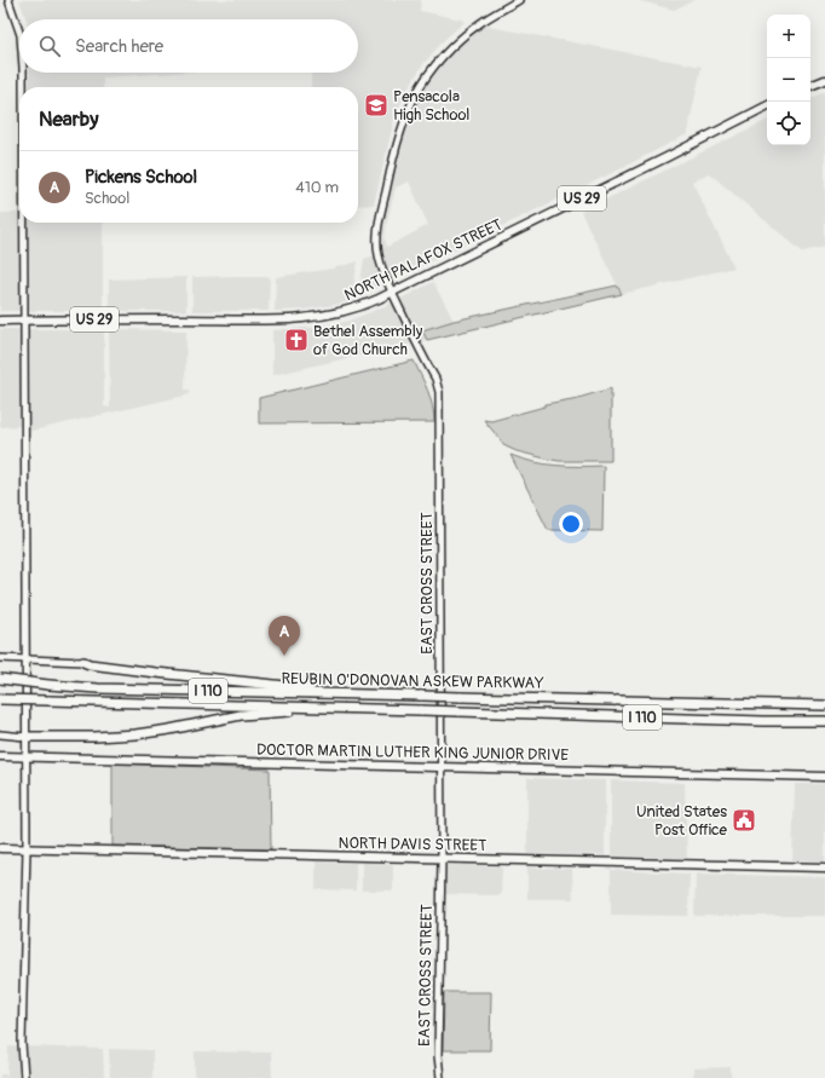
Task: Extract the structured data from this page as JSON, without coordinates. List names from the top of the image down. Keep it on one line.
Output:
{"streets":{"highway":["REUBIN O'DONOVAN ASKEW PARKWAY","I 110"],"main road":["US 29","NORTH PALAFOX STREET","DOCTOR MARTIN LUTHER KING JUNIOR DRIVE","NORTH DAVIS STREET"],"street":["EAST CROSS STREET"]},"crossings":[["NORTH PALAFOX STREET","EAST CROSS STREET"],["EAST CROSS STREET","DOCTOR MARTIN LUTHER KING JUNIOR DRIVE"],["EAST CROSS STREET","NORTH DAVIS STREET"]],"places":{"school or university":["Pensacola High School"],"church":["Bethel Assembly of God Church"],"public building":["United States Post Office"]},"page":{"map_buttons":["+","−"],"search":"Search here","heading":"Nearby","list":[{"mark":"A","name":"Pickens School","note":"School","value":"410 m"}],"pins":"A"}}
